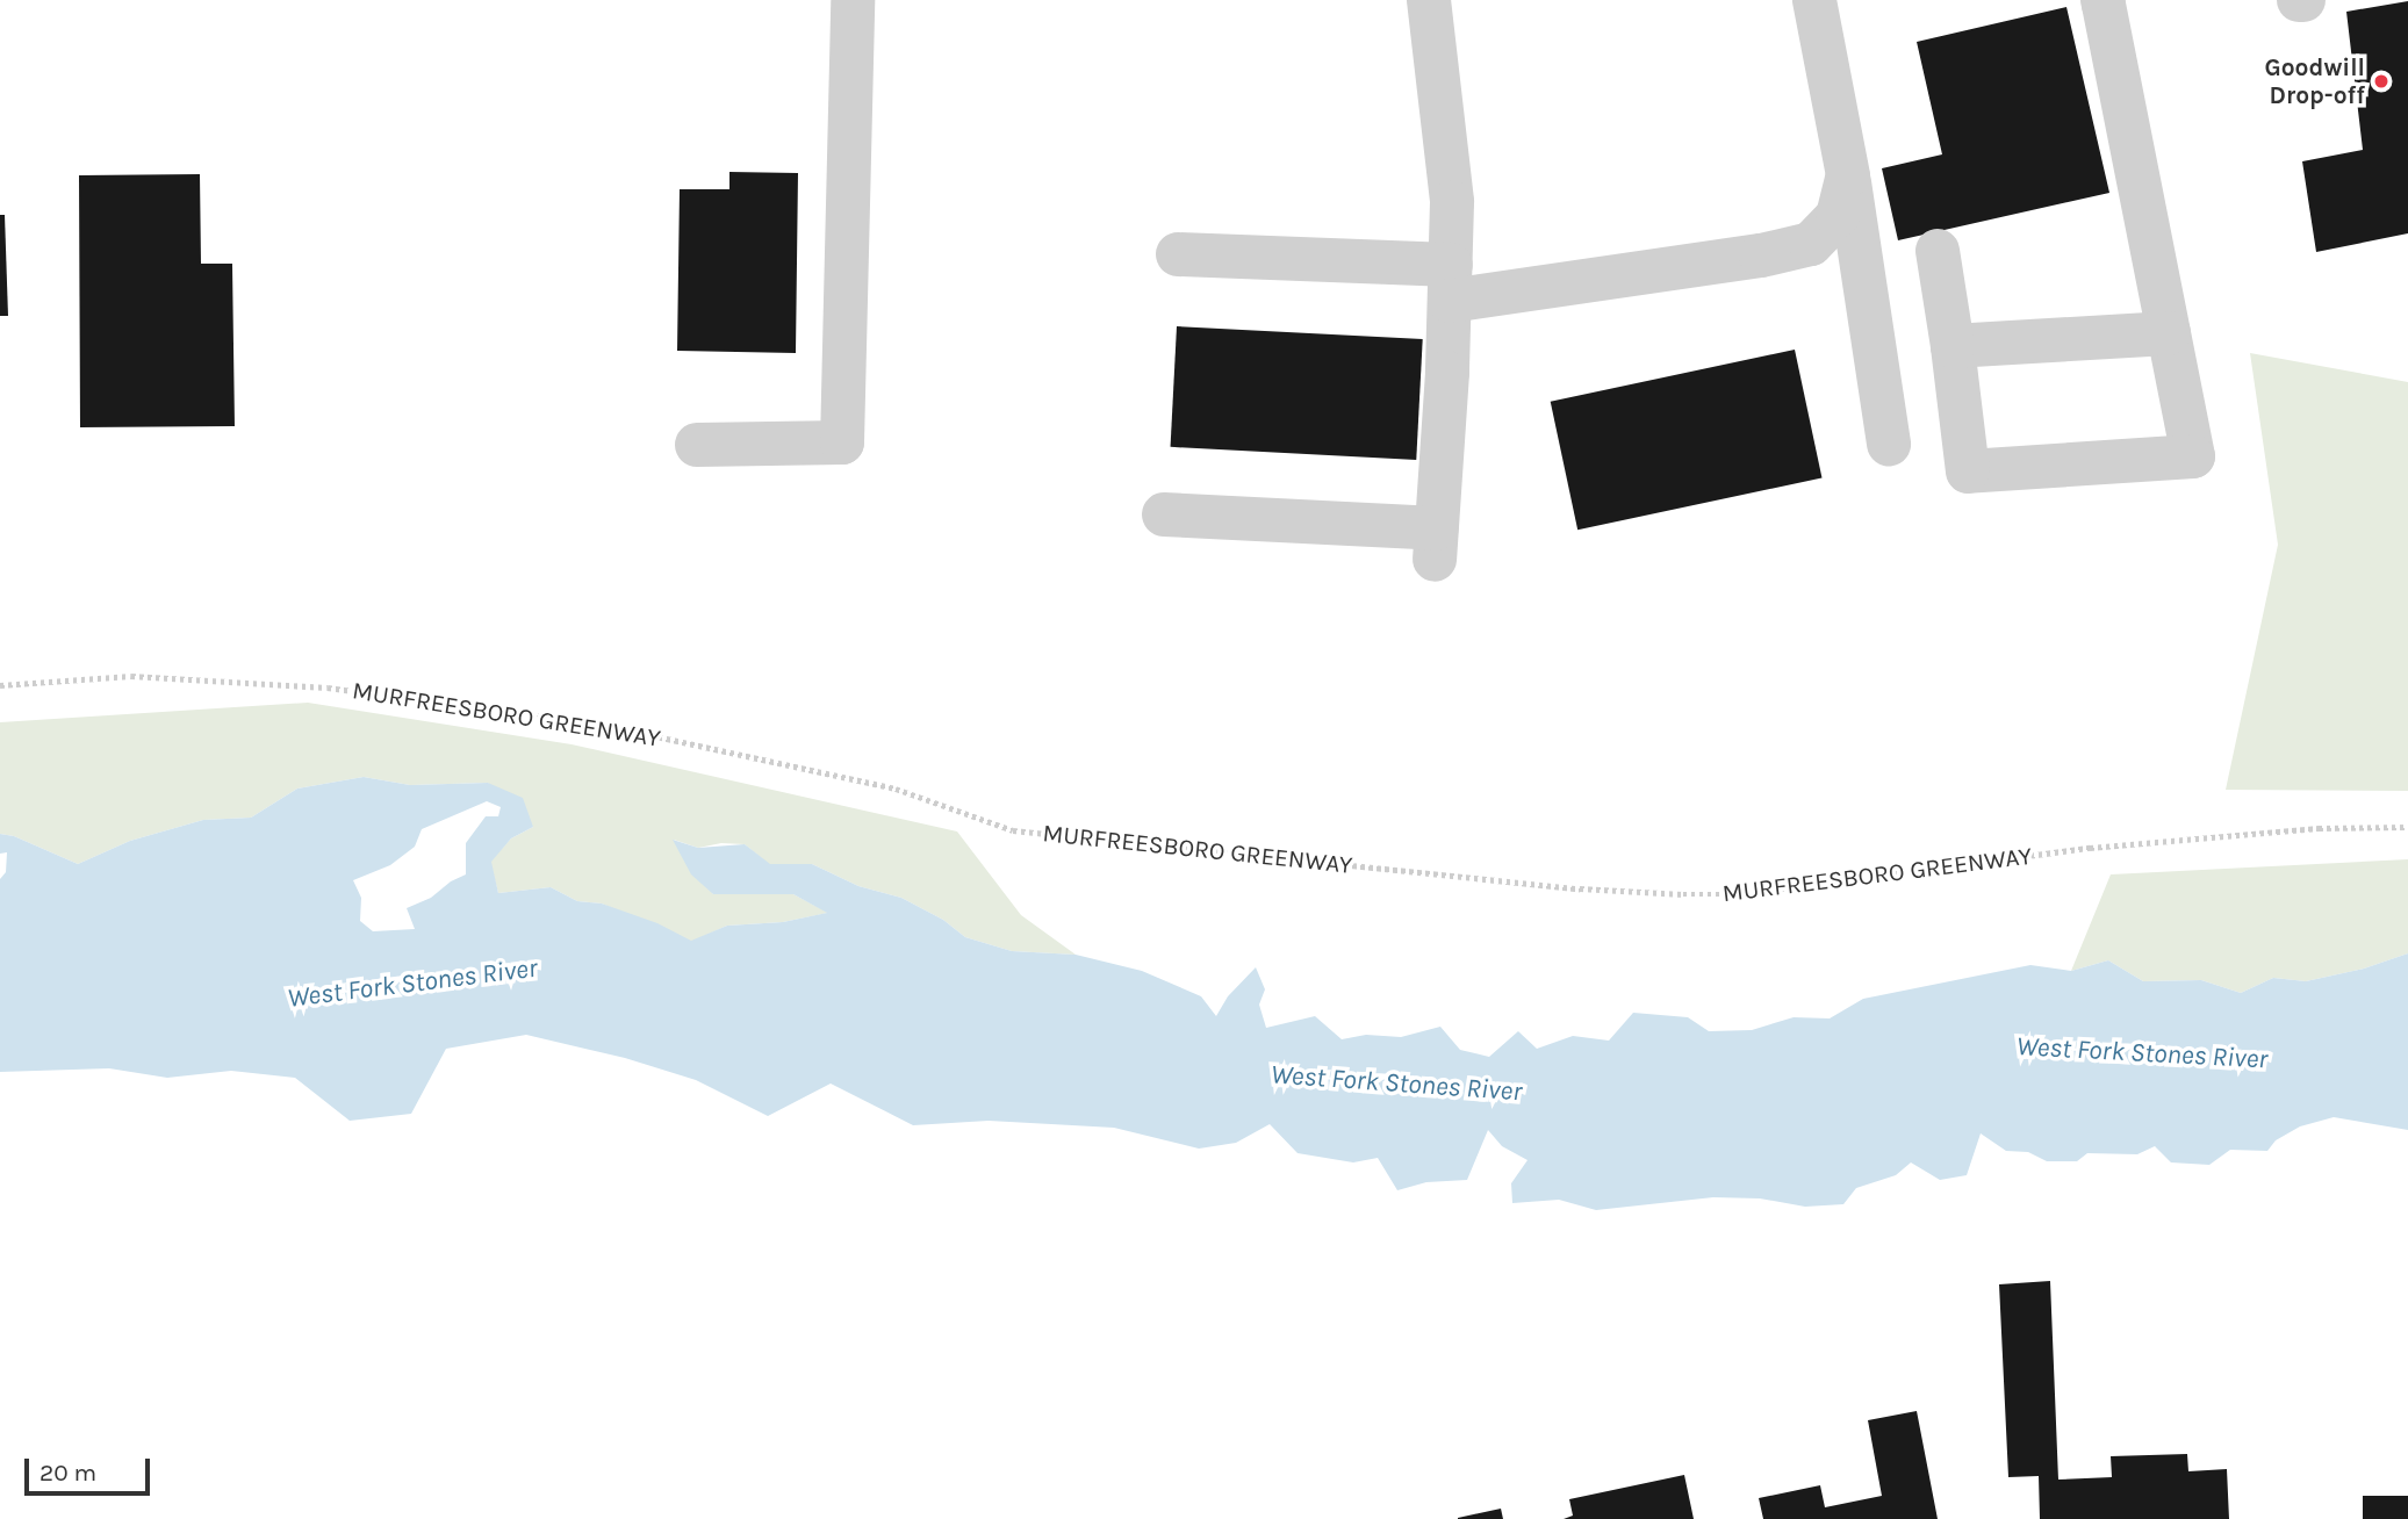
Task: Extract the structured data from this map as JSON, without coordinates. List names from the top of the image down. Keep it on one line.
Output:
{"streets":{"path":["MURFREESBORO GREENWAY"]},"water":["West Fork Stones River"],"places":["Goodwill Drop-off"],"scale_bar":"20 m"}
